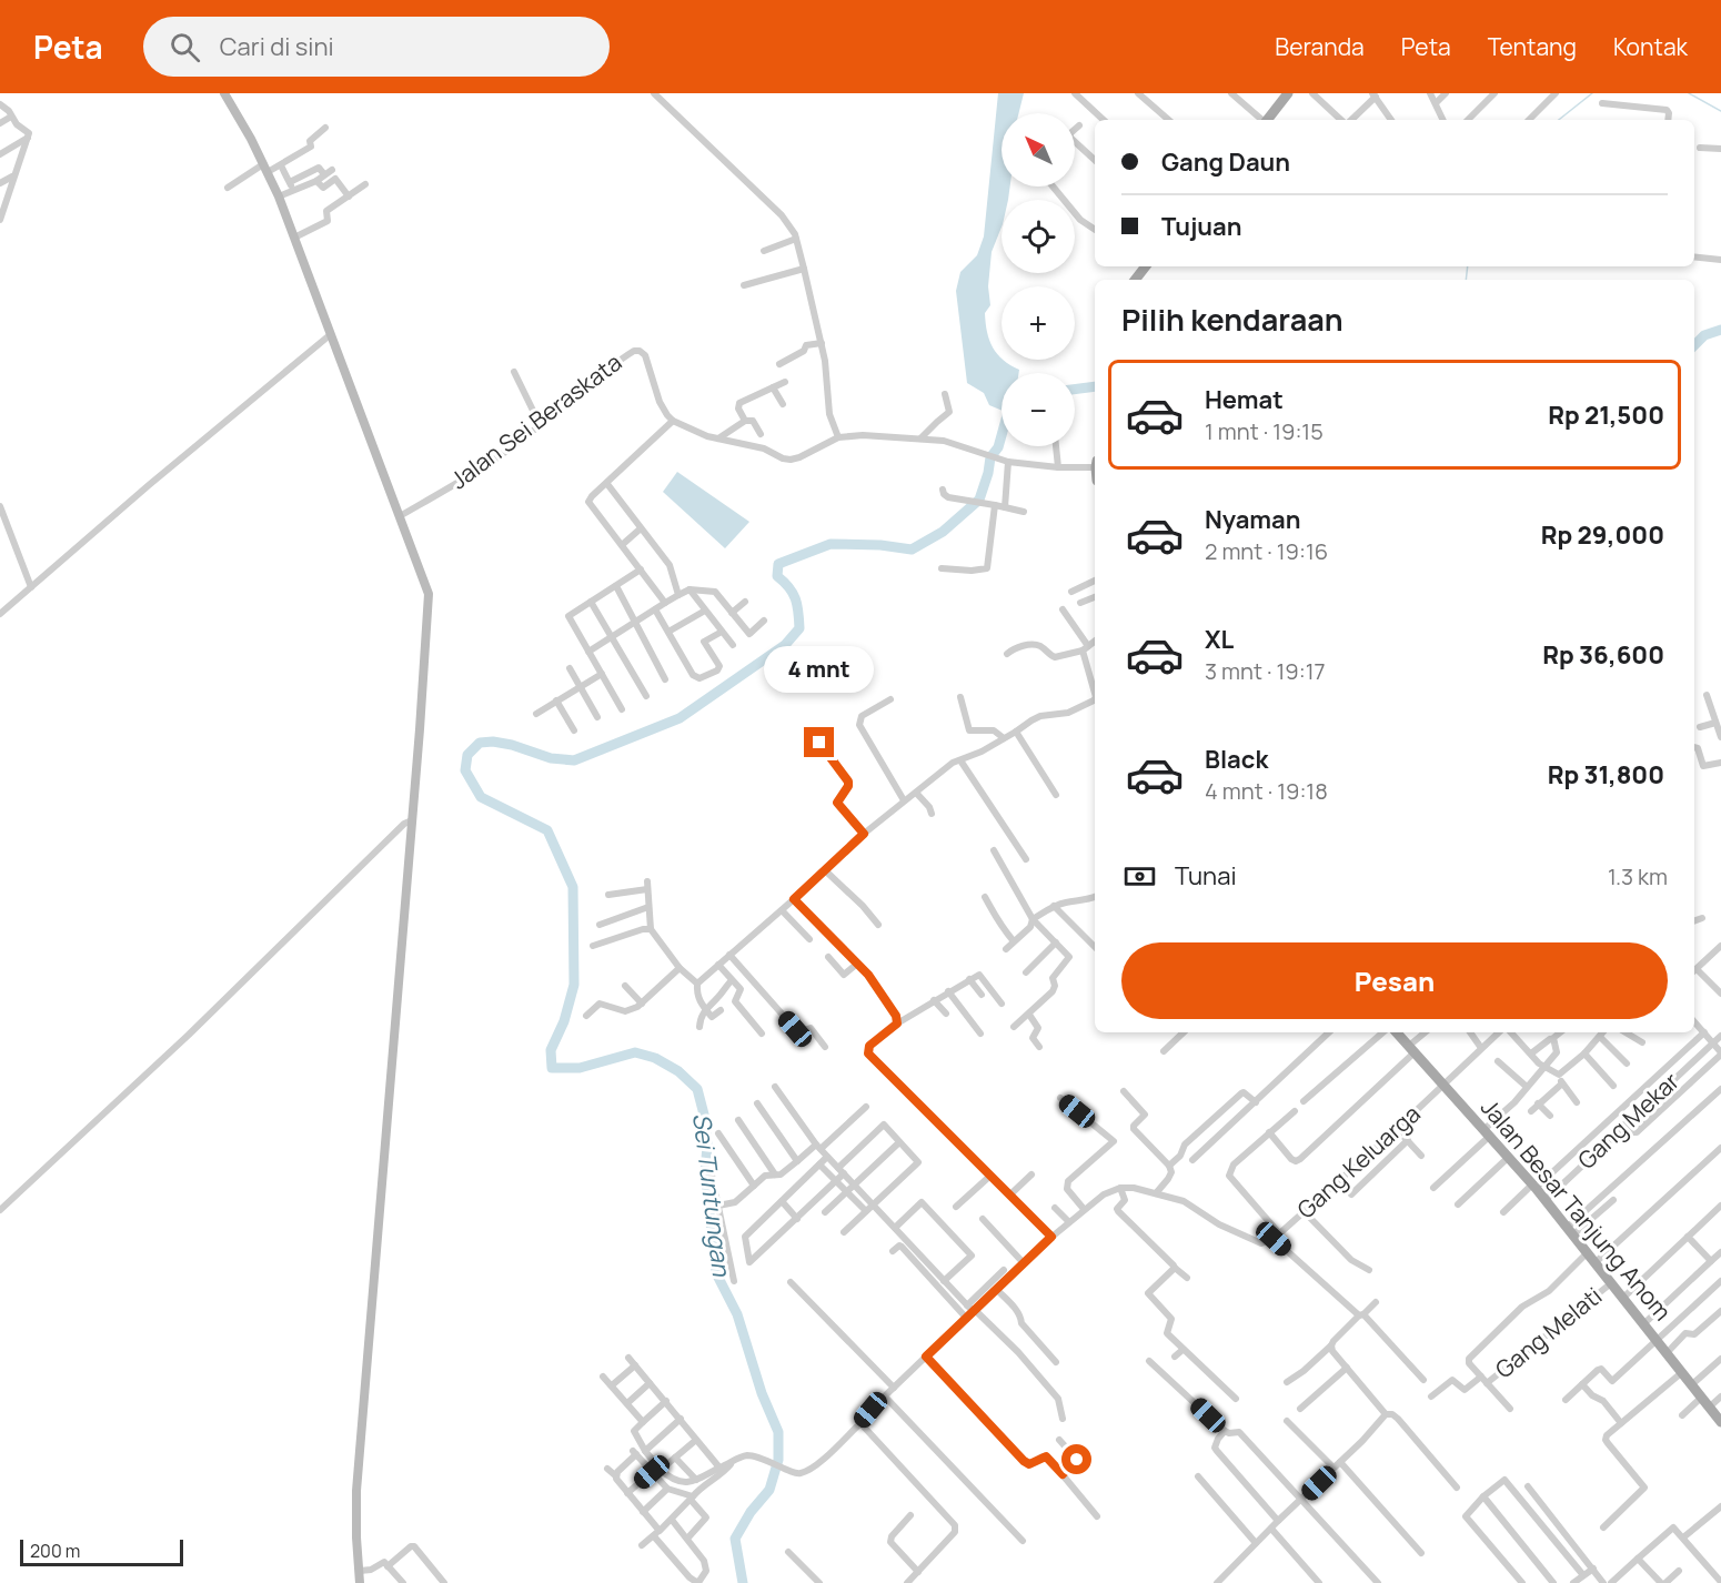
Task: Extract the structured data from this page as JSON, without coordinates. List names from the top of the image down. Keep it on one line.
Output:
{"streets":{"main road":["Jalan Besar Tanjung Anom"],"street":["Jalan Sei Beraskata","Gang Mekar","Gang Keluarga","Gang Melati"]},"crossings":[["Gang Mekar","Jalan Besar Tanjung Anom"],["Gang Keluarga","Jalan Besar Tanjung Anom"],["Jalan Besar Tanjung Anom","Gang Melati"]],"water":["Sei Tuntungan"],"scale_bar":"200 m","north":"top left","page":{"header":"Peta","search":"Cari di sini","nav":["Beranda","Peta","Tentang","Kontak"],"map_buttons":["+","−"],"banner":["Gang Daun","Tujuan"],"heading":"Pilih kendaraan","list":[{"name":"Hemat","note":"1 mnt · 19:15","value":"Rp 21,500"},{"name":"Nyaman","note":"2 mnt · 19:16","value":"Rp 29,000"},{"name":"XL","note":"3 mnt · 19:17","value":"Rp 36,600"},{"name":"Black","note":"4 mnt · 19:18","value":"Rp 31,800"}],"bubble":"4 mnt","pay":["Tunai","1.3 km"],"buttons":"Pesan","scale":"200 m"}}
